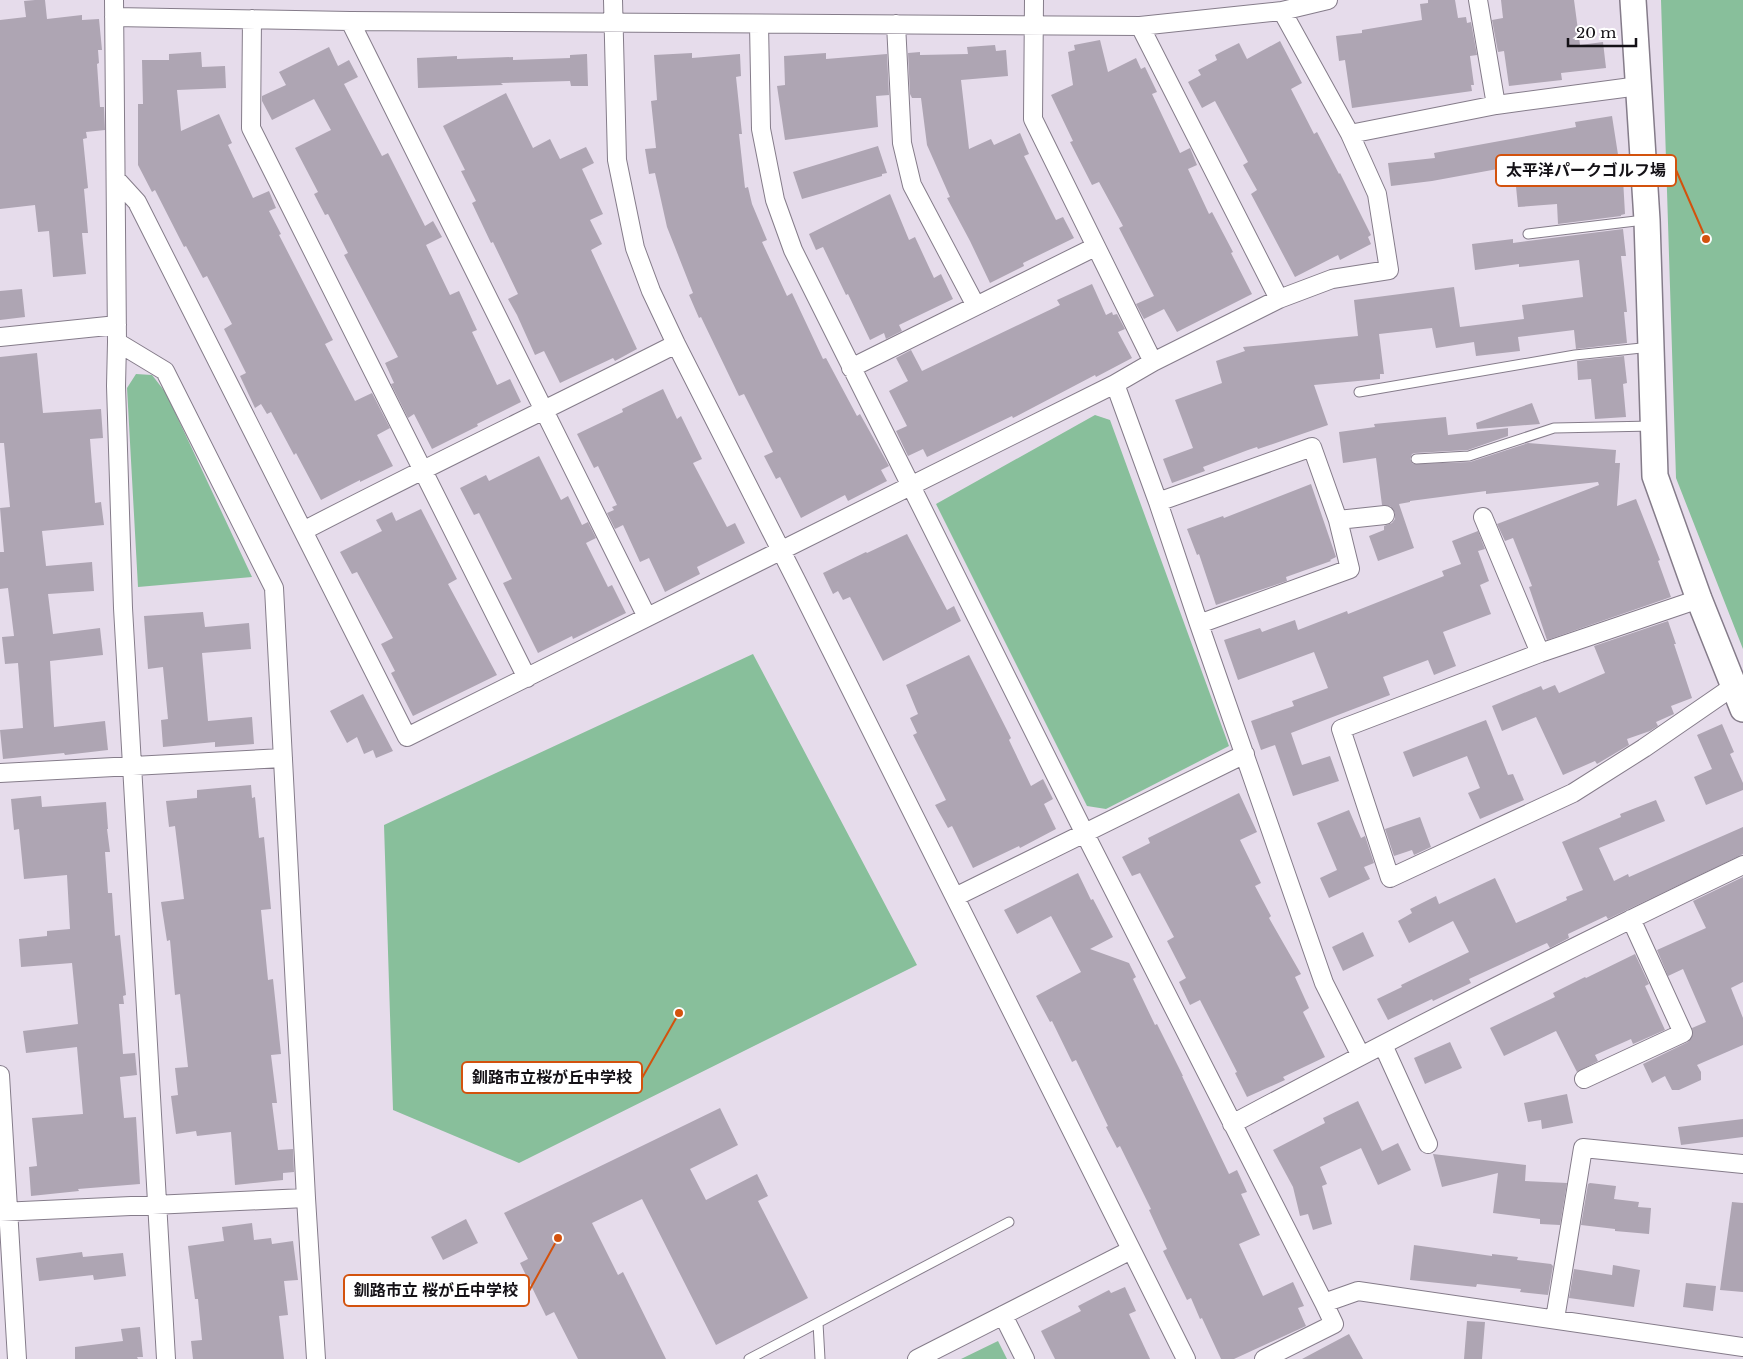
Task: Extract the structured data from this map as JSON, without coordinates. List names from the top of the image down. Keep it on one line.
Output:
{"places":["太平洋パークゴルフ場","釧路市立桜が丘中学校","釧路市立 桜が丘中学校"],"scale_bar":"20 m"}
